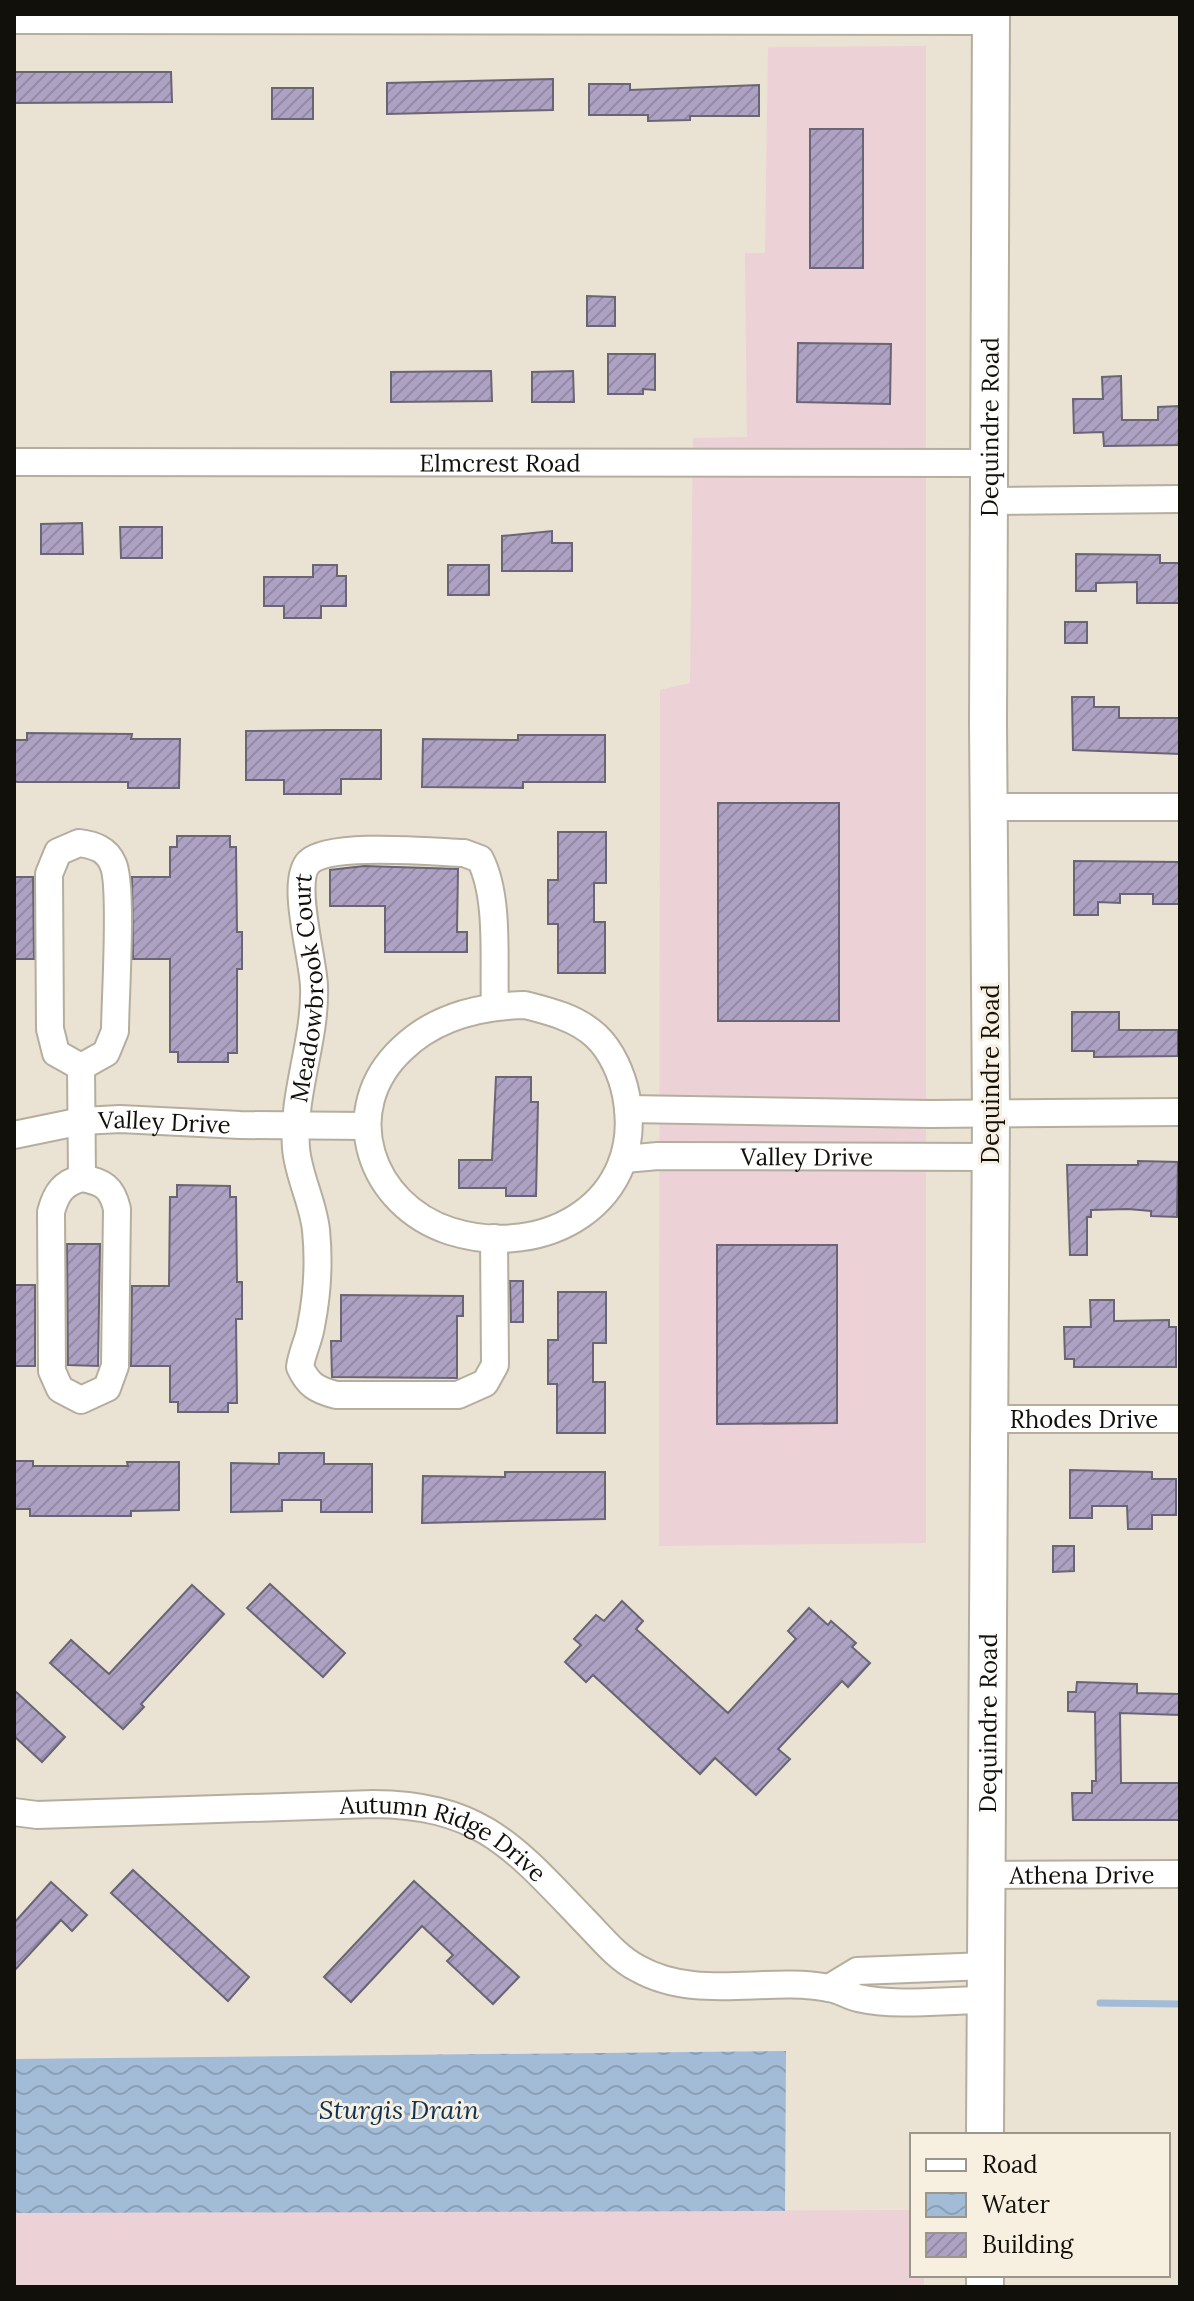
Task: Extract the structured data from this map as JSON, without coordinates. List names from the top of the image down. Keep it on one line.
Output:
{"streets":{"main road":["Dequindre Road"],"street":["Elmcrest Road","Meadowbrook Court","Valley Drive","Rhodes Drive","Autumn Ridge Drive","Athena Drive"]},"crossings":[["Dequindre Road","Elmcrest Road"],["Dequindre Road","Valley Drive"],["Dequindre Road","Rhodes Drive"],["Dequindre Road","Autumn Ridge Drive"],["Dequindre Road","Athena Drive"],["Meadowbrook Court","Valley Drive"]],"water":["Sturgis Drain"],"legend":["Road","Water","Building"]}
